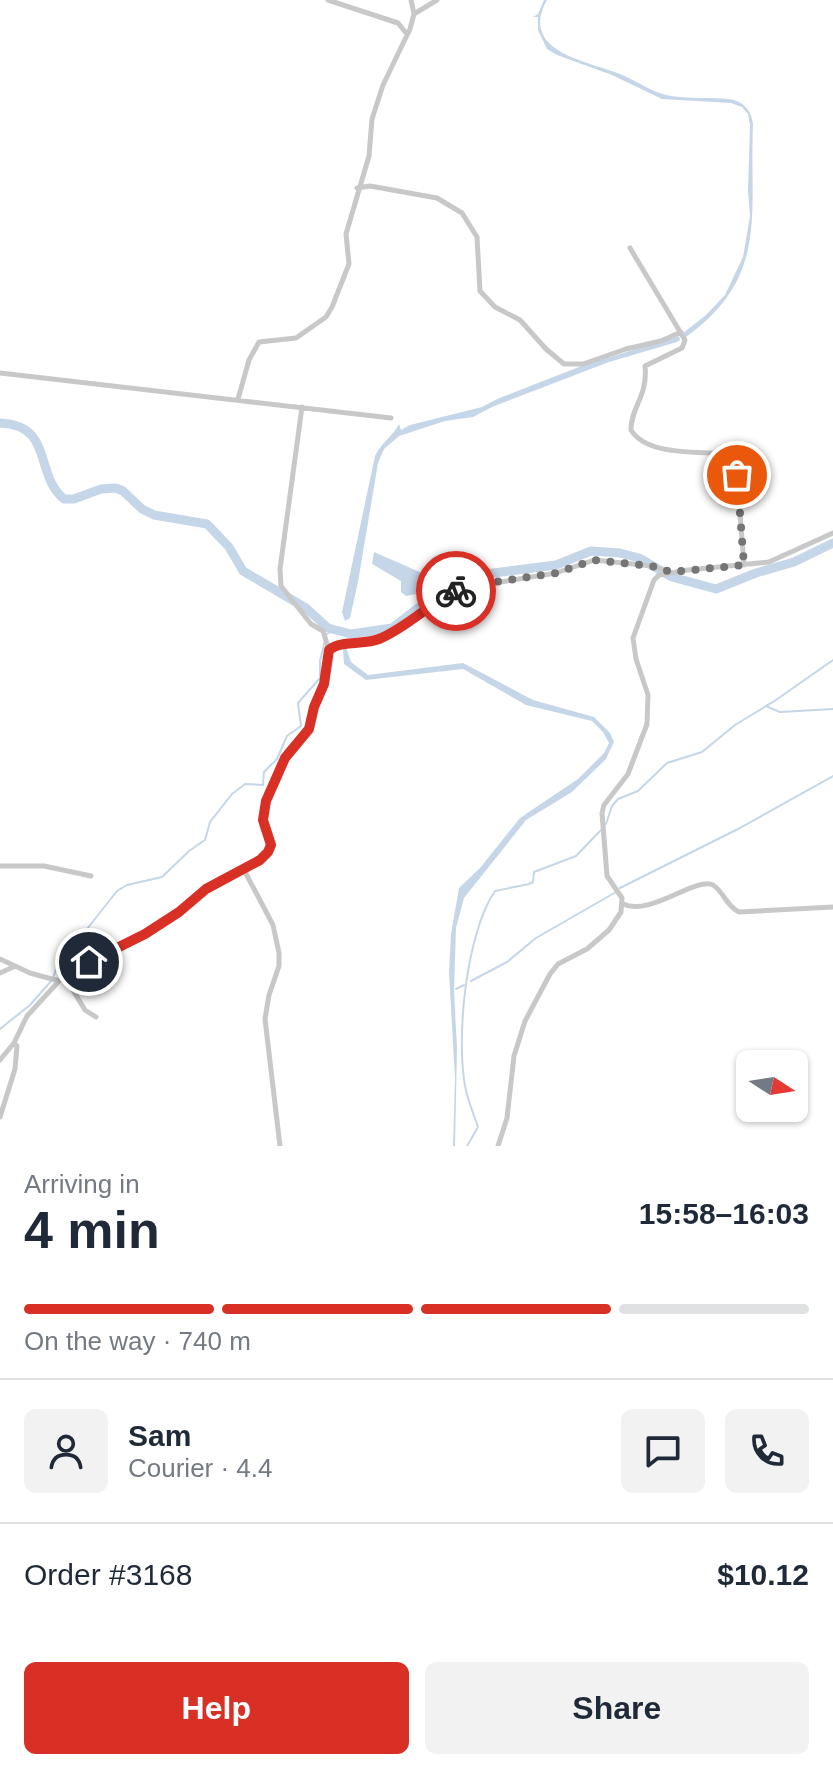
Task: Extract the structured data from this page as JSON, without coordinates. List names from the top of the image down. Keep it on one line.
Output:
{"north":"right","page":{"heading":["4 min","Arriving in","15:58–16:03"],"panel":["Sam","Courier · 4.4","Order #3168","$10.12"],"bar":"On the way · 740 m","buttons":["Help","Share"]}}
